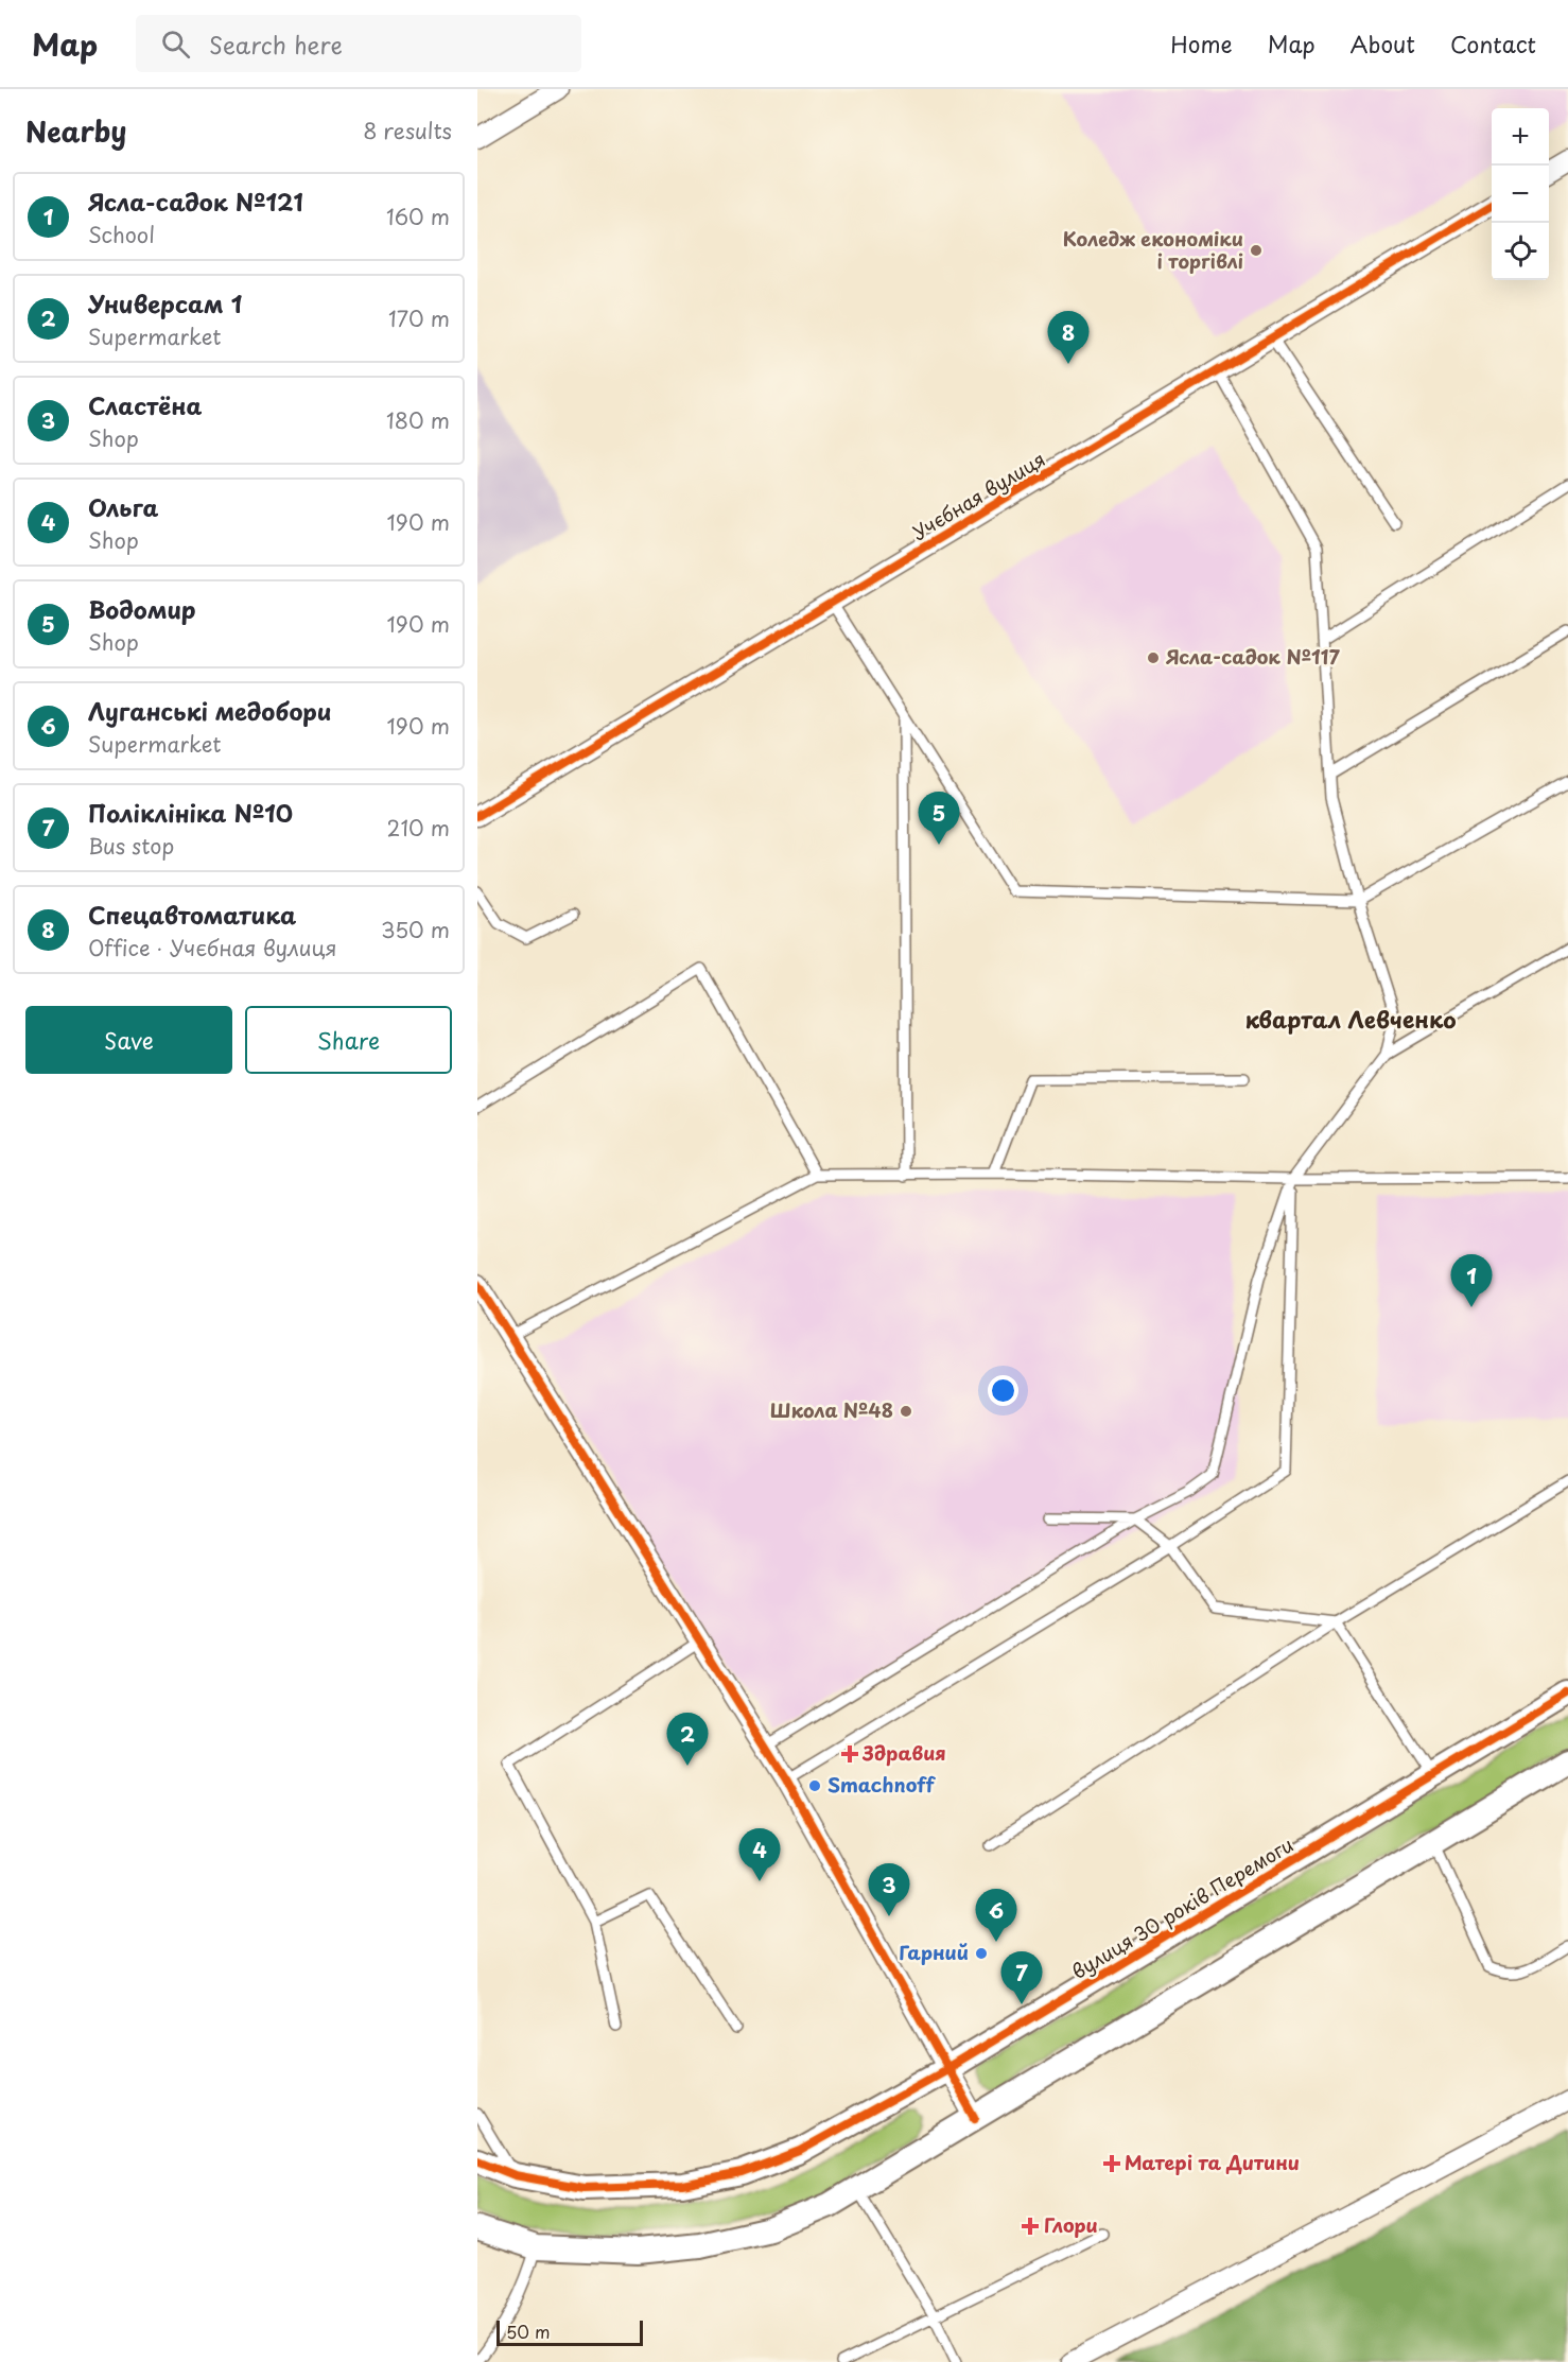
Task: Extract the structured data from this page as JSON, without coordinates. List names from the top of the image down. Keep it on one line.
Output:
{"streets":{"street":["Учєбная вулиця","вулиця 30 років Перемоги"]},"districts":["квартал Левченко"],"places":{"other":["Коледж економіки і торгівлі","Ясла-садок №117","Школа №48","Smachnoff","Гарний"],"health":["Здравия","Матері та Дитини","Глори"]},"scale_bar":"50 m","page":{"header":"Map","search":"Search here","nav":["Home","Map","About","Contact"],"heading":["Nearby","8 results"],"map_buttons":["+","−"],"list":[{"mark":"1","name":"Ясла-садок №121","note":"School","value":"160 m"},{"mark":"2","name":"Универсам 1","note":"Supermarket","value":"170 m"},{"mark":"3","name":"Сластёна","note":"Shop","value":"180 m"},{"mark":"4","name":"Ольга","note":"Shop","value":"190 m"},{"mark":"5","name":"Водомир","note":"Shop","value":"190 m"},{"mark":"6","name":"Луганські медобори","note":"Supermarket","value":"190 m"},{"mark":"7","name":"Поліклініка №10","note":"Bus stop","value":"210 m"},{"mark":"8","name":"Спецавтоматика","note":"Office · Учєбная вулиця","value":"350 m"}],"pins":["8","5","1","2","4","3","6","7"],"buttons":["Save","Share"],"scale":"50 m"}}
